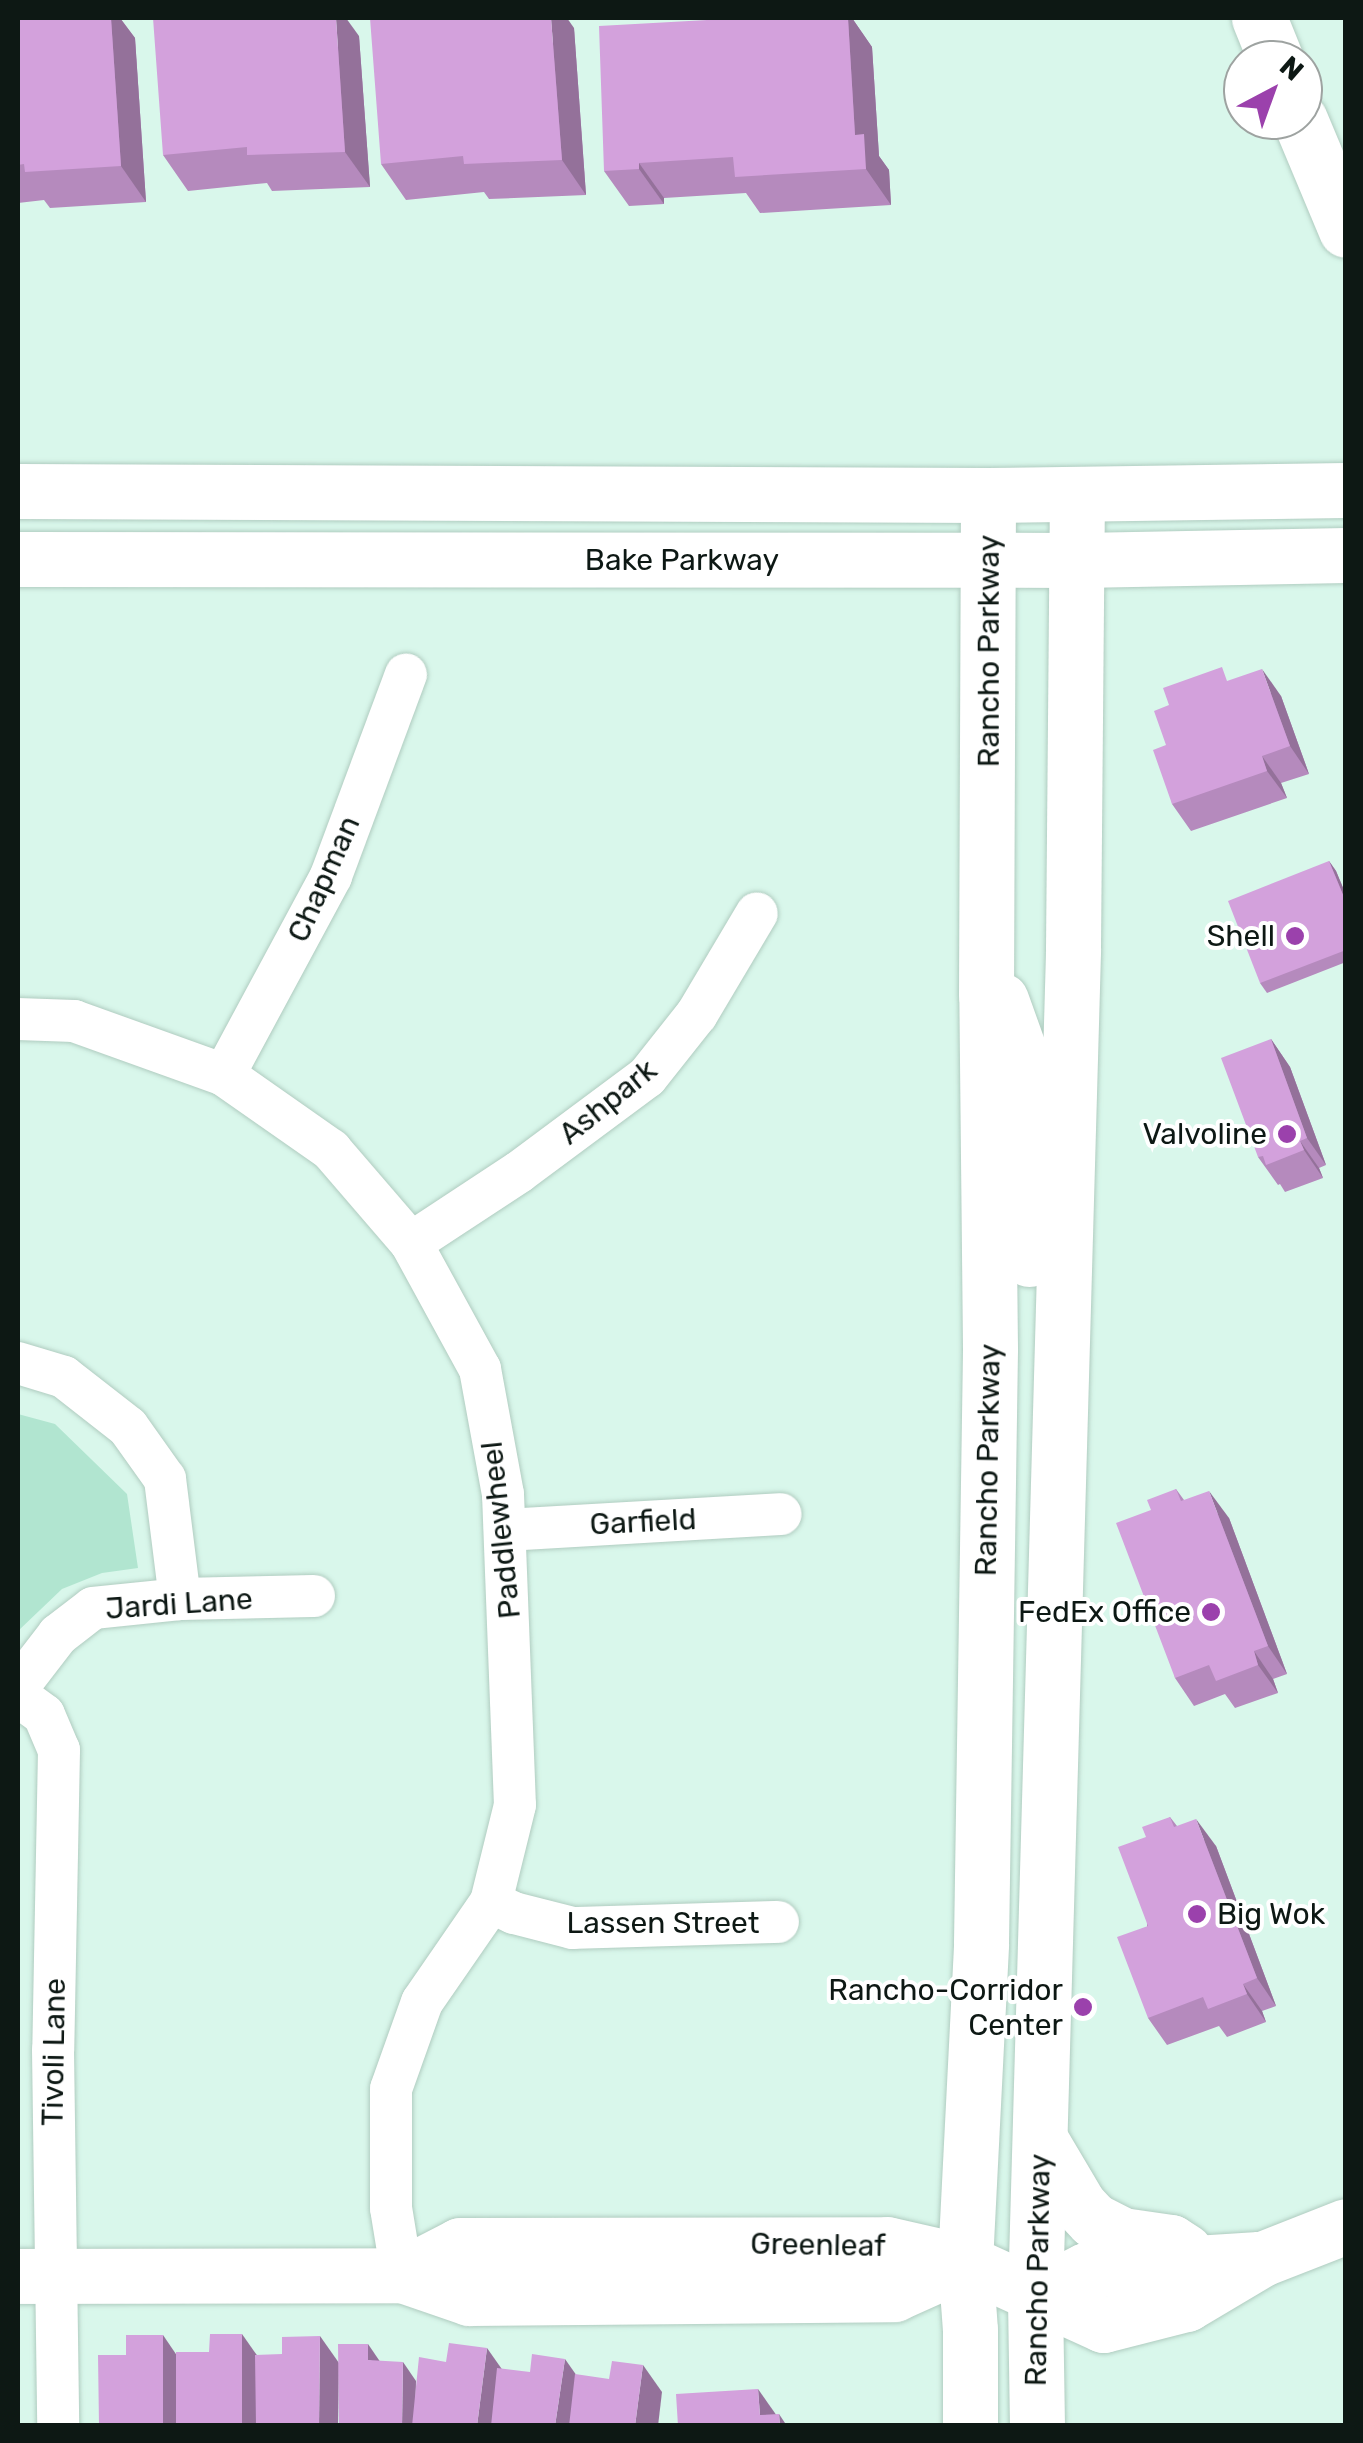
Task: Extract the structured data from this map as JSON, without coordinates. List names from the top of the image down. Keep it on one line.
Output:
{"streets":{"main road":["Bake Parkway","Rancho Parkway","Greenleaf"],"street":["Chapman","Ashpark","Garfield","Paddlewheel","Jardi Lane","Lassen Street","Tivoli Lane"]},"crossings":[["Bake Parkway","Rancho Parkway"],["Rancho Parkway","Greenleaf"],["Chapman","Paddlewheel"],["Ashpark","Paddlewheel"],["Garfield","Paddlewheel"],["Paddlewheel","Lassen Street"],["Paddlewheel","Greenleaf"],["Tivoli Lane","Greenleaf"]],"places":["Shell","Valvoline","FedEx Office","Big Wok","Rancho-Corridor Center"],"north":"top right"}
